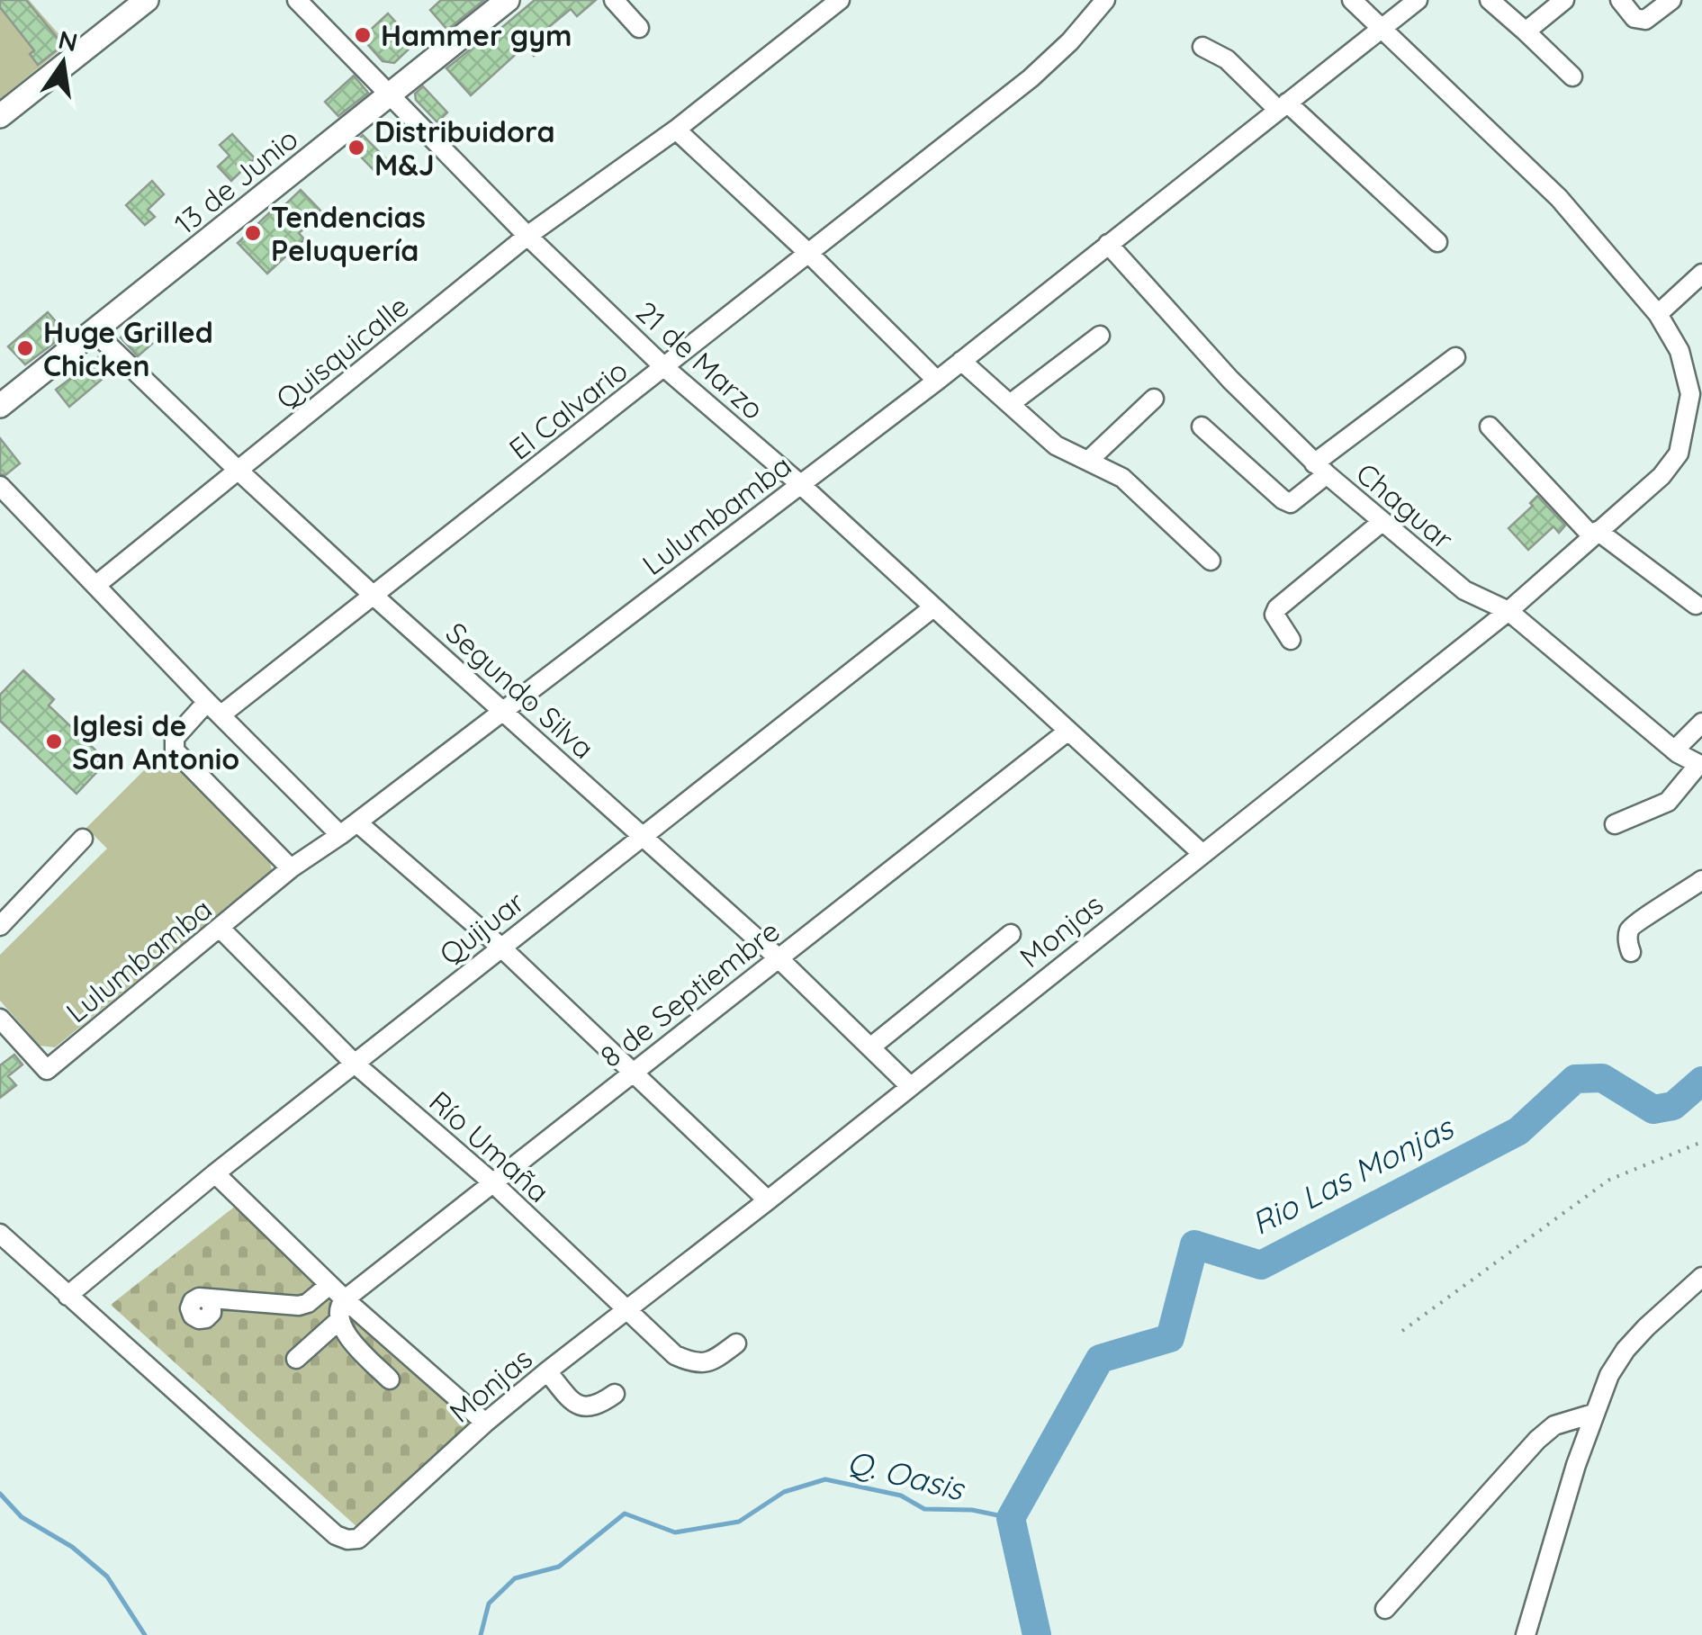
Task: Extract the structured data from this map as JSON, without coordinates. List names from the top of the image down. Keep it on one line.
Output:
{"streets":{"main road":["13 de Junio"],"street":["Quisquicalle","21 de Marzo","El Calvario","Chaguar","Lulumbamba","Segundo Silva","Quijuar","Monjas","8 de Septiembre","Río Umaña"]},"crossings":[["13 de Junio","21 de Marzo"],["13 de Junio","Segundo Silva"],["Quisquicalle","21 de Marzo"],["Quisquicalle","Segundo Silva"],["21 de Marzo","El Calvario"],["21 de Marzo","Lulumbamba"],["21 de Marzo","Quijuar"],["21 de Marzo","Monjas"],["21 de Marzo","8 de Septiembre"],["El Calvario","Segundo Silva"],["Chaguar","Lulumbamba"],["Chaguar","Monjas"],["Lulumbamba","Segundo Silva"],["Lulumbamba","Monjas"],["Lulumbamba","Río Umaña"],["Segundo Silva","Quijuar"],["Segundo Silva","Monjas"],["Segundo Silva","8 de Septiembre"],["Quijuar","Monjas"],["Quijuar","Río Umaña"],["Monjas","Río Umaña"],["8 de Septiembre","Río Umaña"]],"water":["Rio Las Monjas","Q. Oasis"],"places":["Hammer gym","Distribuidora M&J","Tendencias Peluquería","Huge Grilled Chicken","Iglesi de San Antonio"],"north":"top"}
